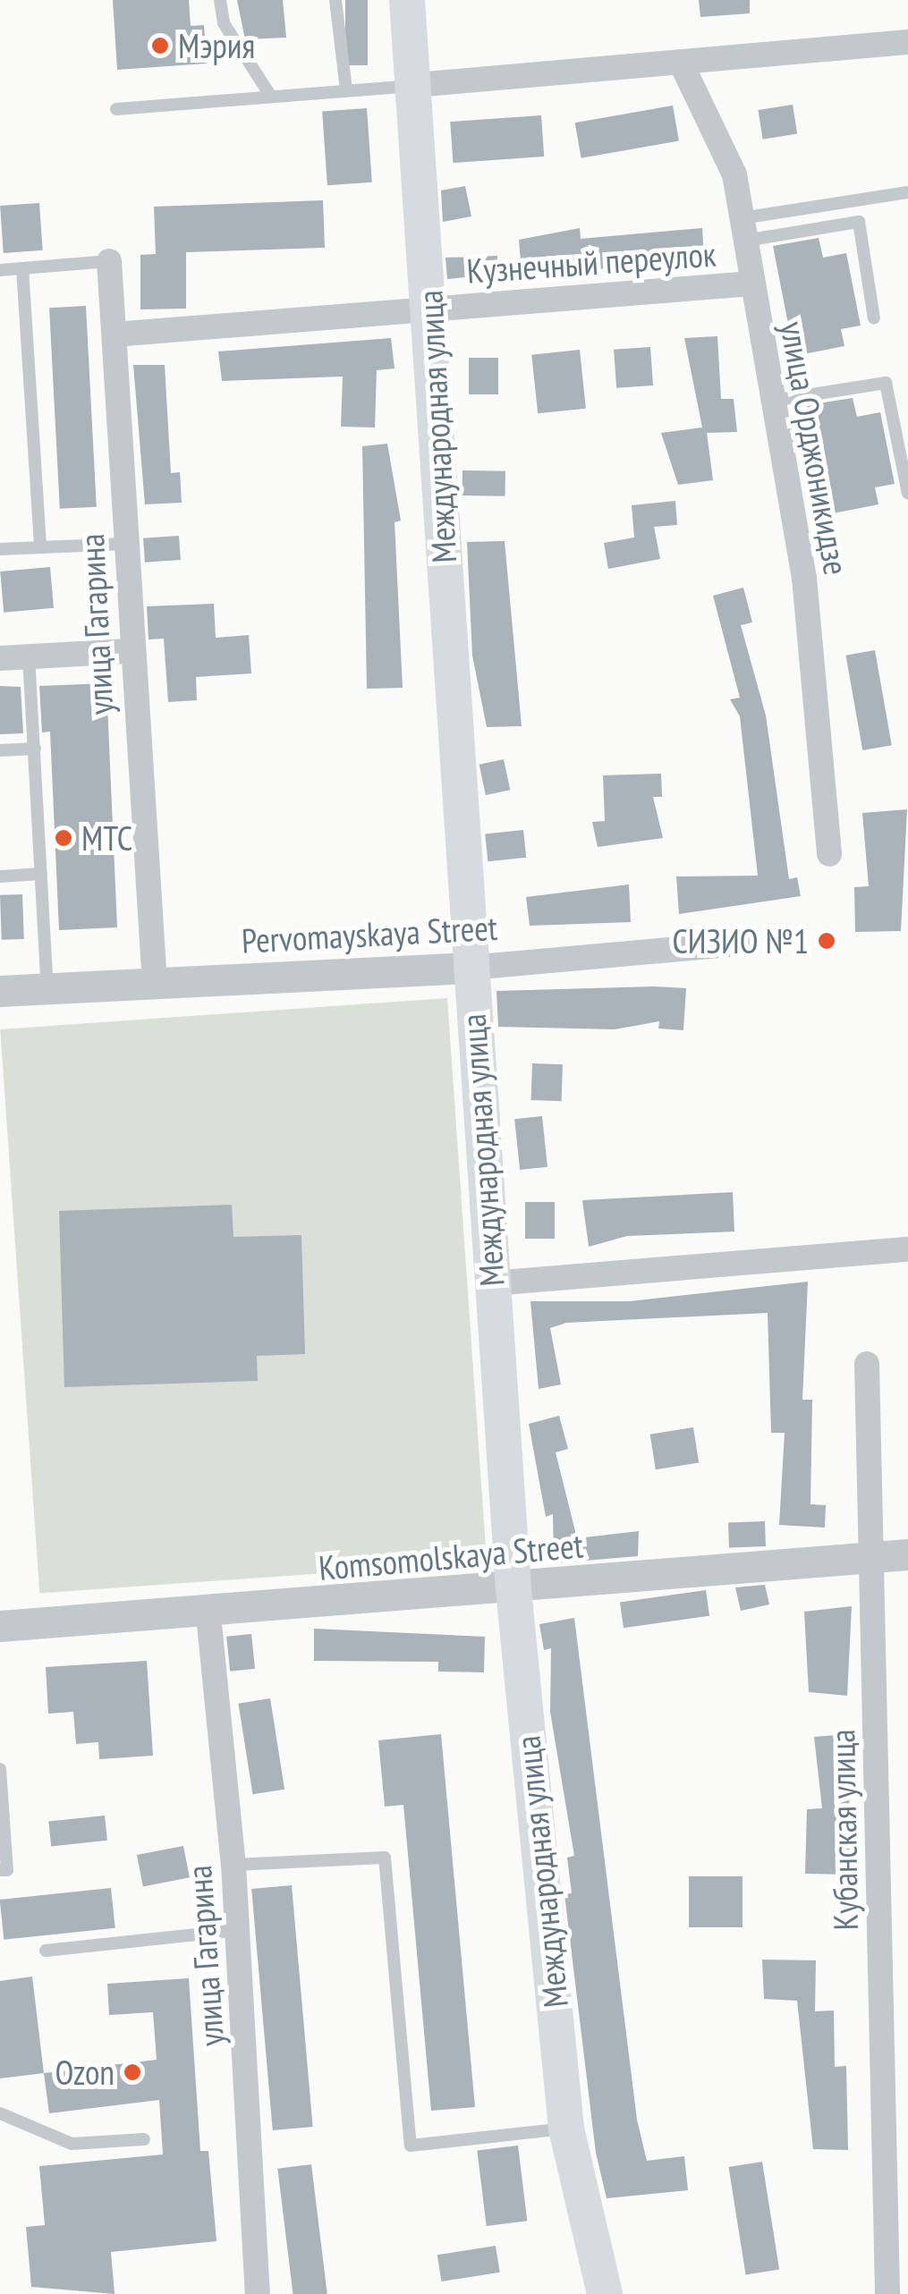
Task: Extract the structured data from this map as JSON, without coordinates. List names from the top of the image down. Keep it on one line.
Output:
{"streets":{"main road":["Международная улица"],"street":["Кузнечный переулок","улица Орджоникидзе","улица Гагарина","Pervomayskaya Street","Komsomolskaya Street","Кубанская улица"]},"crossings":[["Кузнечный переулок","Международная улица"],["Кузнечный переулок","улица Орджоникидзе"],["Кузнечный переулок","улица Гагарина"],["Международная улица","Pervomayskaya Street"],["Международная улица","Komsomolskaya Street"],["улица Гагарина","Pervomayskaya Street"],["улица Гагарина","Komsomolskaya Street"],["Komsomolskaya Street","Кубанская улица"]],"places":["Мэрия","МТС","СИЗИО №1","Ozon"]}
